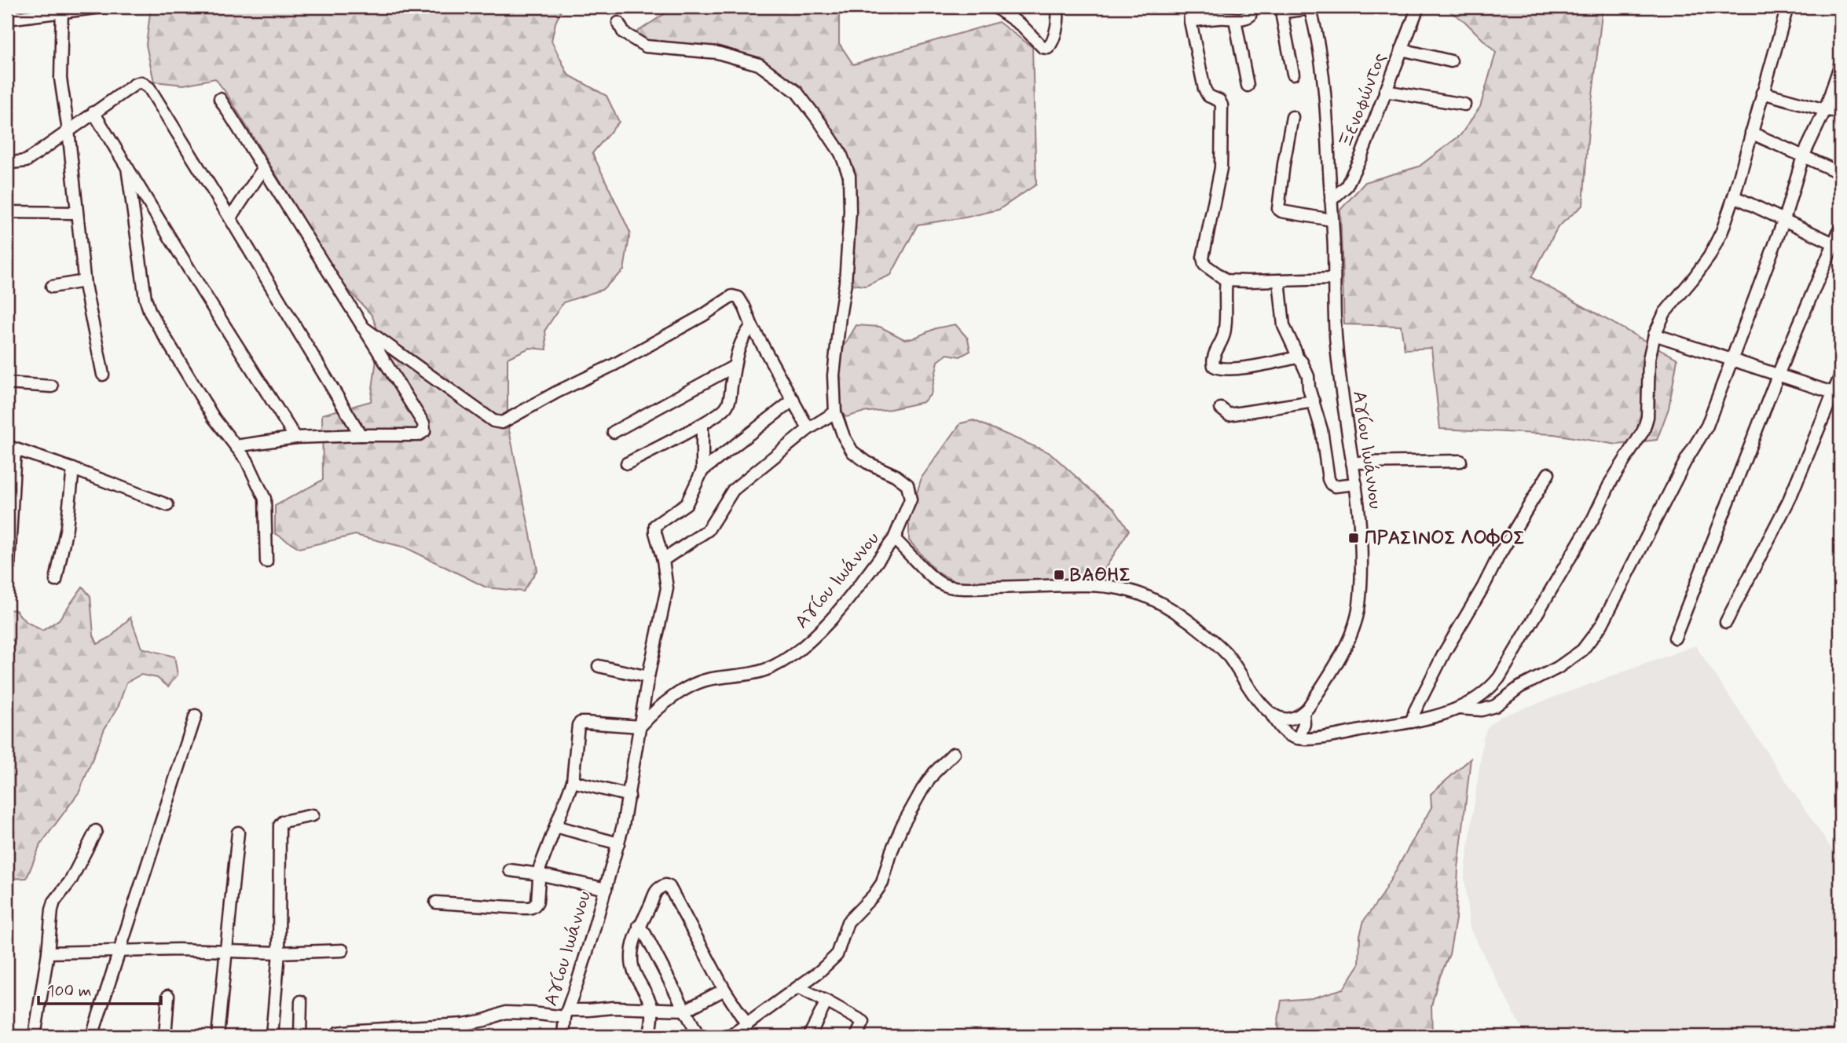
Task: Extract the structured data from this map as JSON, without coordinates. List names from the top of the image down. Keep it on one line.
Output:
{"streets":{"street":["Ξενοφώντος","Αγίου Ιωάννου"]},"crossings":[["Ξενοφώντος","Αγίου Ιωάννου"]],"places":{"transit":["ΠΡΑΣΙΝΟΣ ΛΟΦΟΣ","ΒΑΘΗΣ"]},"scale_bar":"100 m"}
